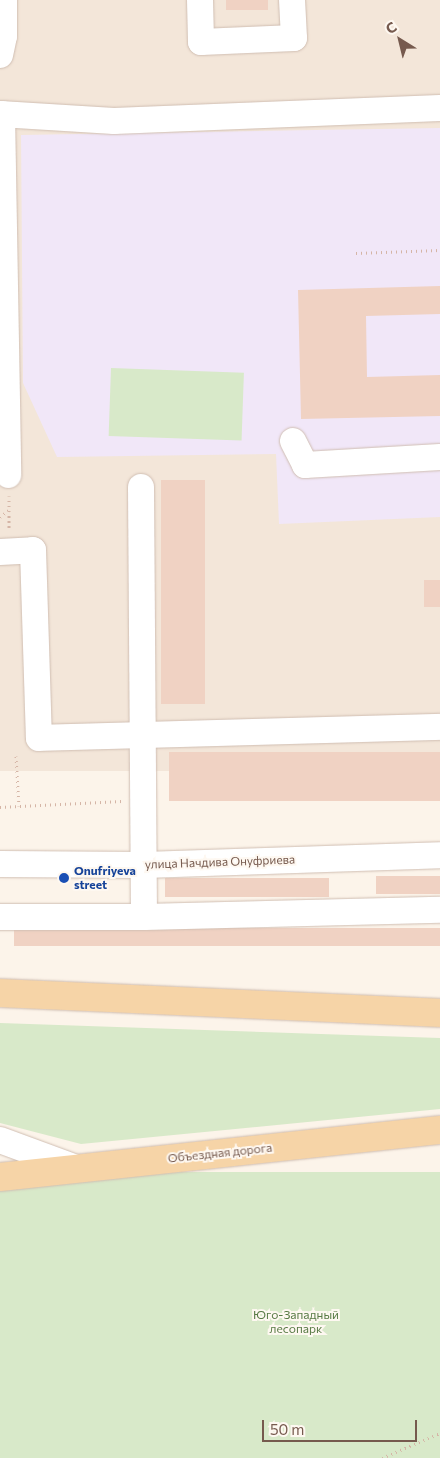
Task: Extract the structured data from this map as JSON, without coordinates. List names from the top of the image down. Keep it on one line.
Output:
{"streets":{"main road":["Объездная дорога"],"street":["улица Начдива Онуфриева"]},"parks":["Юго-Западный лесопарк"],"places":["Onufriyeva street"],"scale_bar":"50 m","north":"top left"}
